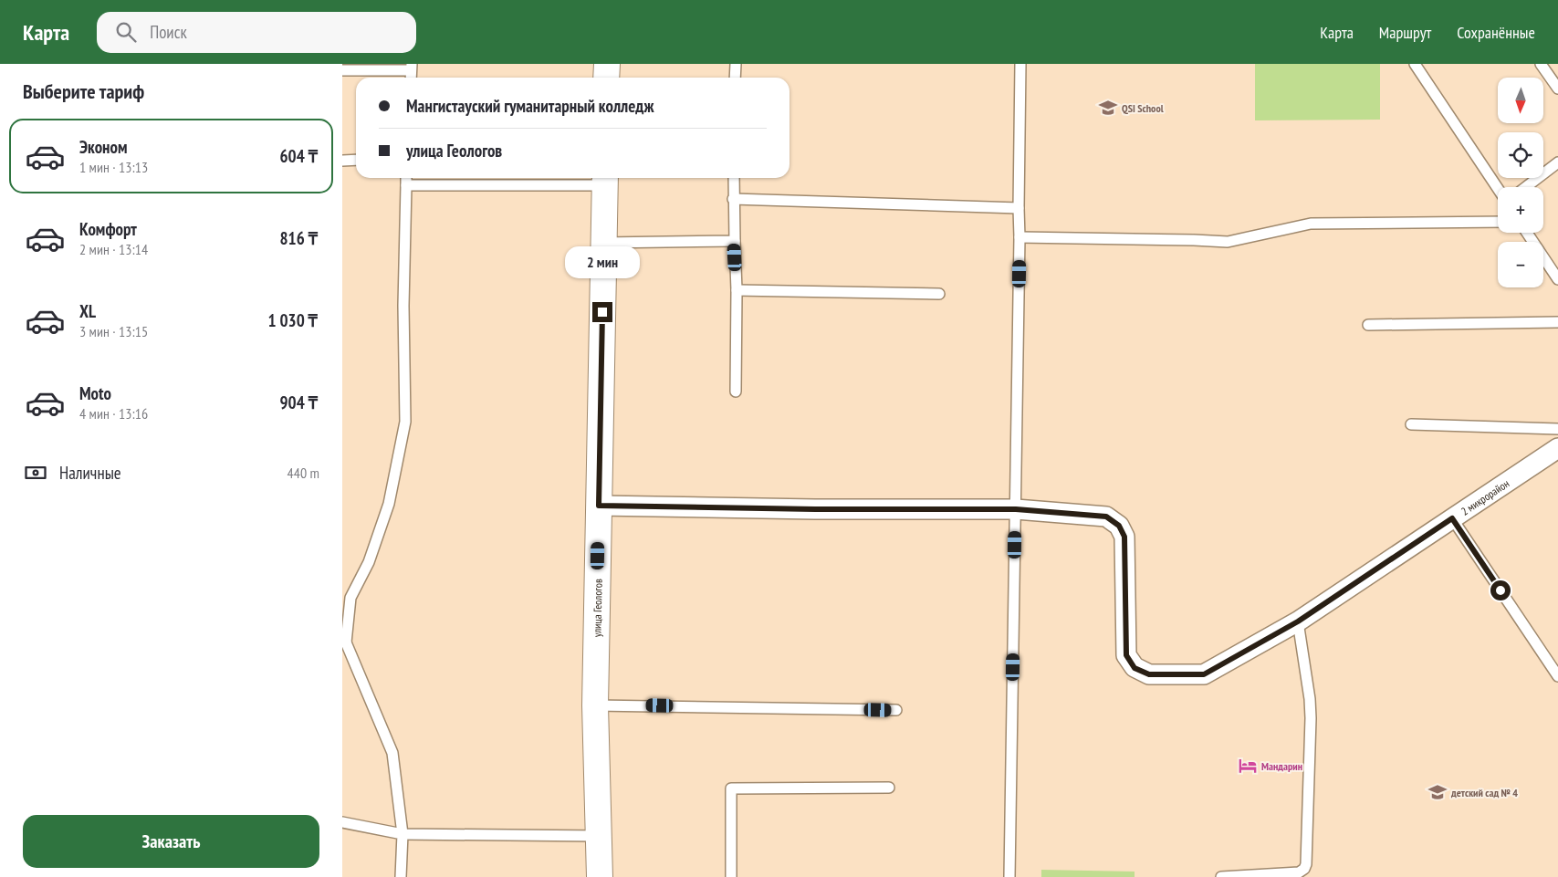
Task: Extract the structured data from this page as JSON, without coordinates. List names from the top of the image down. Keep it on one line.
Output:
{"streets":{"street":["2 микрорайон","улица Геологов"]},"crossings":[["2 микрорайон","улица Геологов"]],"places":{"school or university":["QSI School","детский сад № 4"],"hotel":["Мандарин"]},"north":"bottom","page":{"header":"Карта","search":"Поиск","nav":["Карта","Маршрут","Сохранённые"],"heading":"Выберите тариф","map_buttons":["+","−"],"banner":["Мангистауский гуманитарный колледж","улица Геологов"],"list":[{"name":"Эконом","note":"1 мин · 13:13","value":"604 ₸"},{"name":"Комфорт","note":"2 мин · 13:14","value":"816 ₸"},{"name":"XL","note":"3 мин · 13:15","value":"1 030 ₸"},{"name":"Moto","note":"4 мин · 13:16","value":"904 ₸"}],"bubble":"2 мин","pay":["Наличные","440 m"],"buttons":"Заказать"}}
